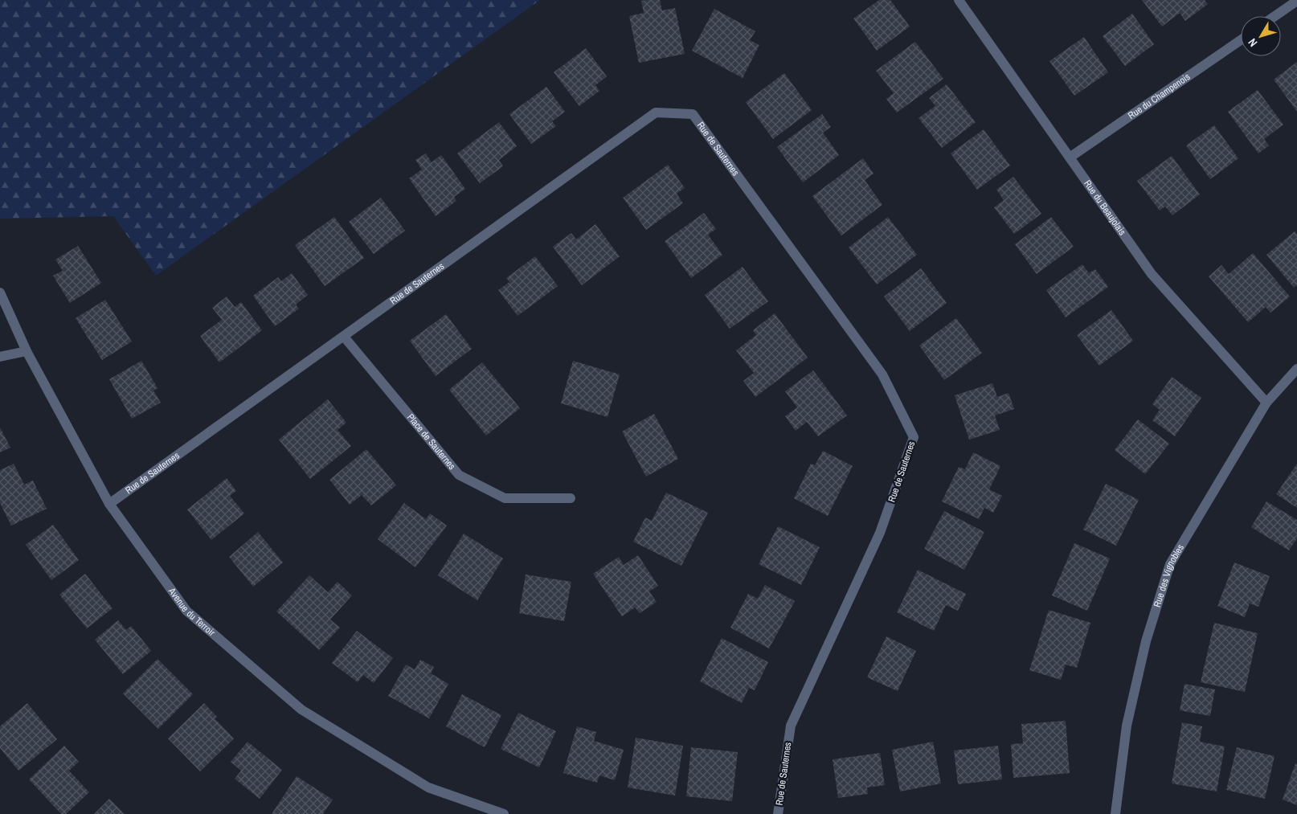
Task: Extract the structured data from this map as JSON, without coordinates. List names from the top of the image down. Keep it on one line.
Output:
{"streets":{"street":["Rue du Champenois","Rue de Sauternes","Rue du Beaujolais","Place de Sauternes","Rue des Vignobles","Avenue du Terroir"]},"crossings":[["Rue du Champenois","Rue du Beaujolais"],["Rue de Sauternes","Place de Sauternes"],["Rue de Sauternes","Avenue du Terroir"],["Rue du Beaujolais","Rue des Vignobles"]],"north":"bottom left"}
